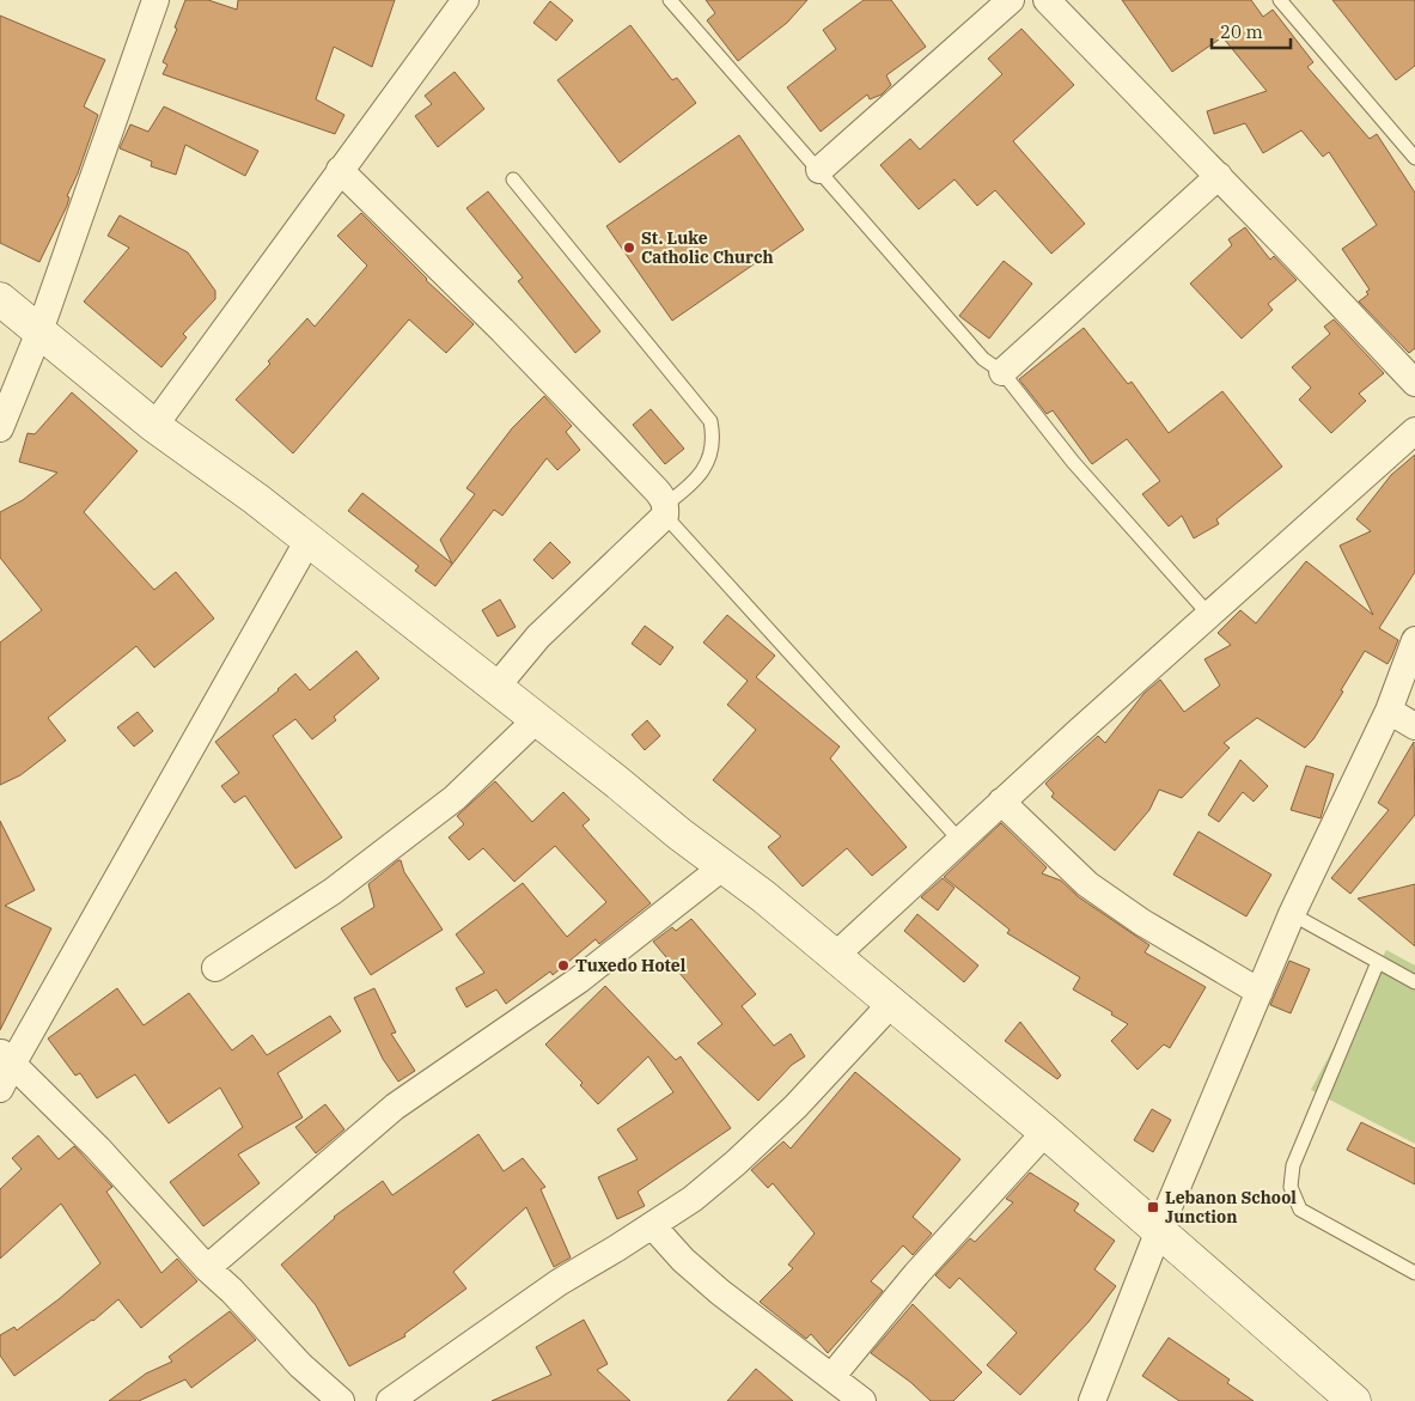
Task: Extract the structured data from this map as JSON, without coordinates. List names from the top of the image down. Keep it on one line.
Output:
{"places":{"other":["St. Luke Catholic Church","Tuxedo Hotel"],"transit":["Lebanon School Junction"]},"scale_bar":"20 m"}
